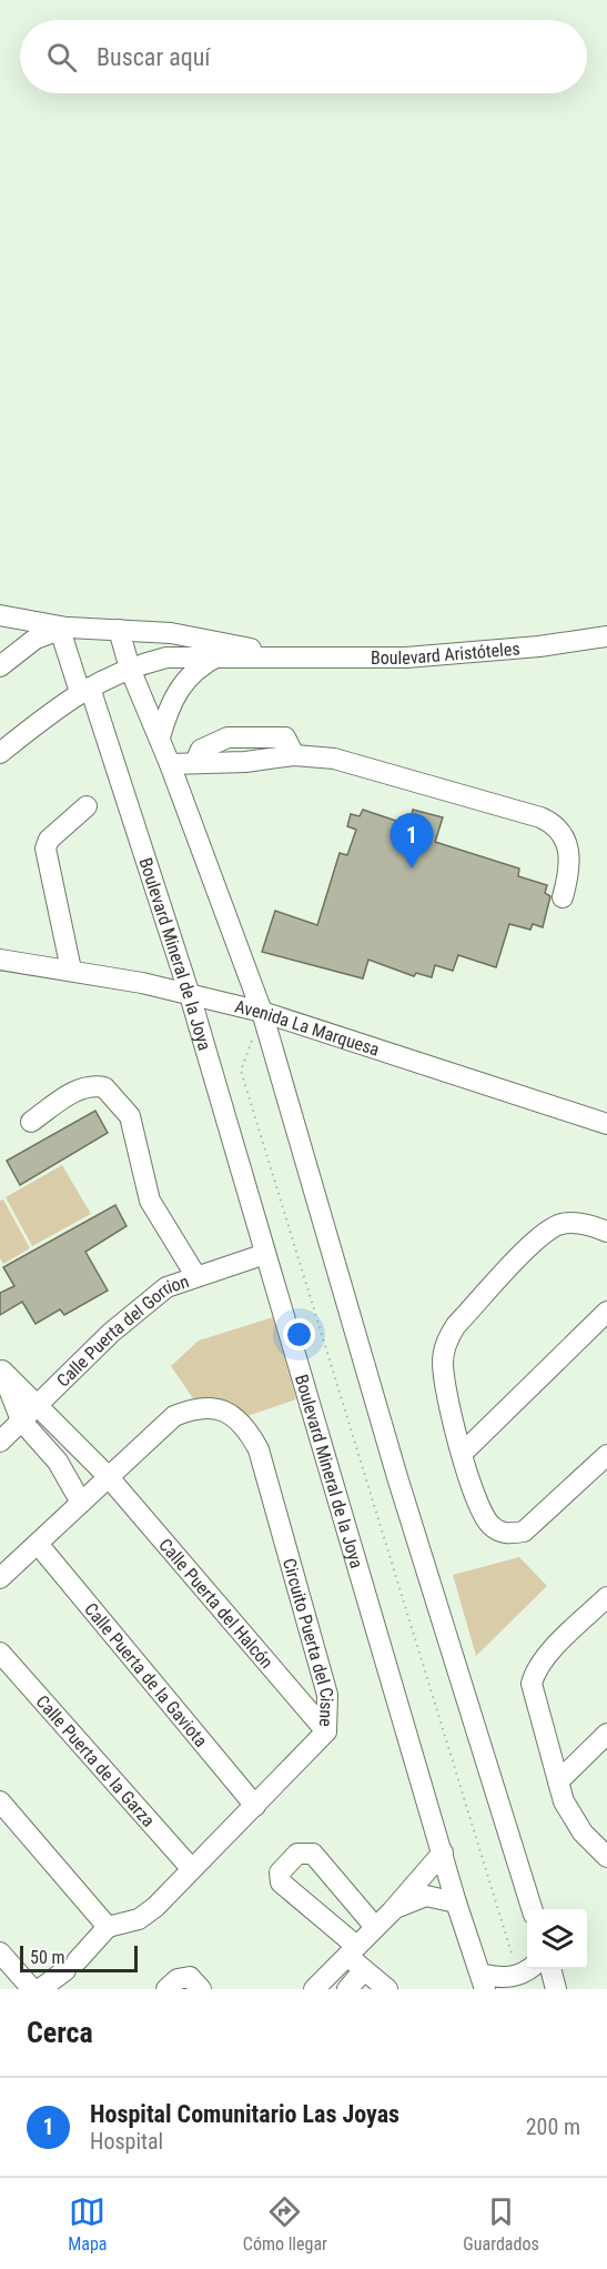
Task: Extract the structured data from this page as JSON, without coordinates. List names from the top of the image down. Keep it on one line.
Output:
{"streets":{"street":["Boulevard Aristóteles","Boulevard Mineral de la Joya","Avenida La Marquesa","Calle Puerta del Gorrion","Calle Puerta del Halcón","Circuito Puerta del Cisne","Calle Puerta de la Gaviota","Calle Puerta de la Garza"]},"crossings":[["Boulevard Aristóteles","Boulevard Mineral de la Joya"],["Boulevard Mineral de la Joya","Avenida La Marquesa"],["Boulevard Mineral de la Joya","Calle Puerta del Gorrion"],["Calle Puerta del Halcón","Circuito Puerta del Cisne"],["Circuito Puerta del Cisne","Calle Puerta de la Gaviota"],["Circuito Puerta del Cisne","Calle Puerta de la Garza"]],"scale_bar":"50 m","page":{"search":"Buscar aquí","pins":"1","scale":"50 m","heading":"Cerca","list":[{"mark":"1","name":"Hospital Comunitario Las Joyas","note":"Hospital","value":"200 m"}],"nav":["Mapa","Cómo llegar","Guardados"]}}
